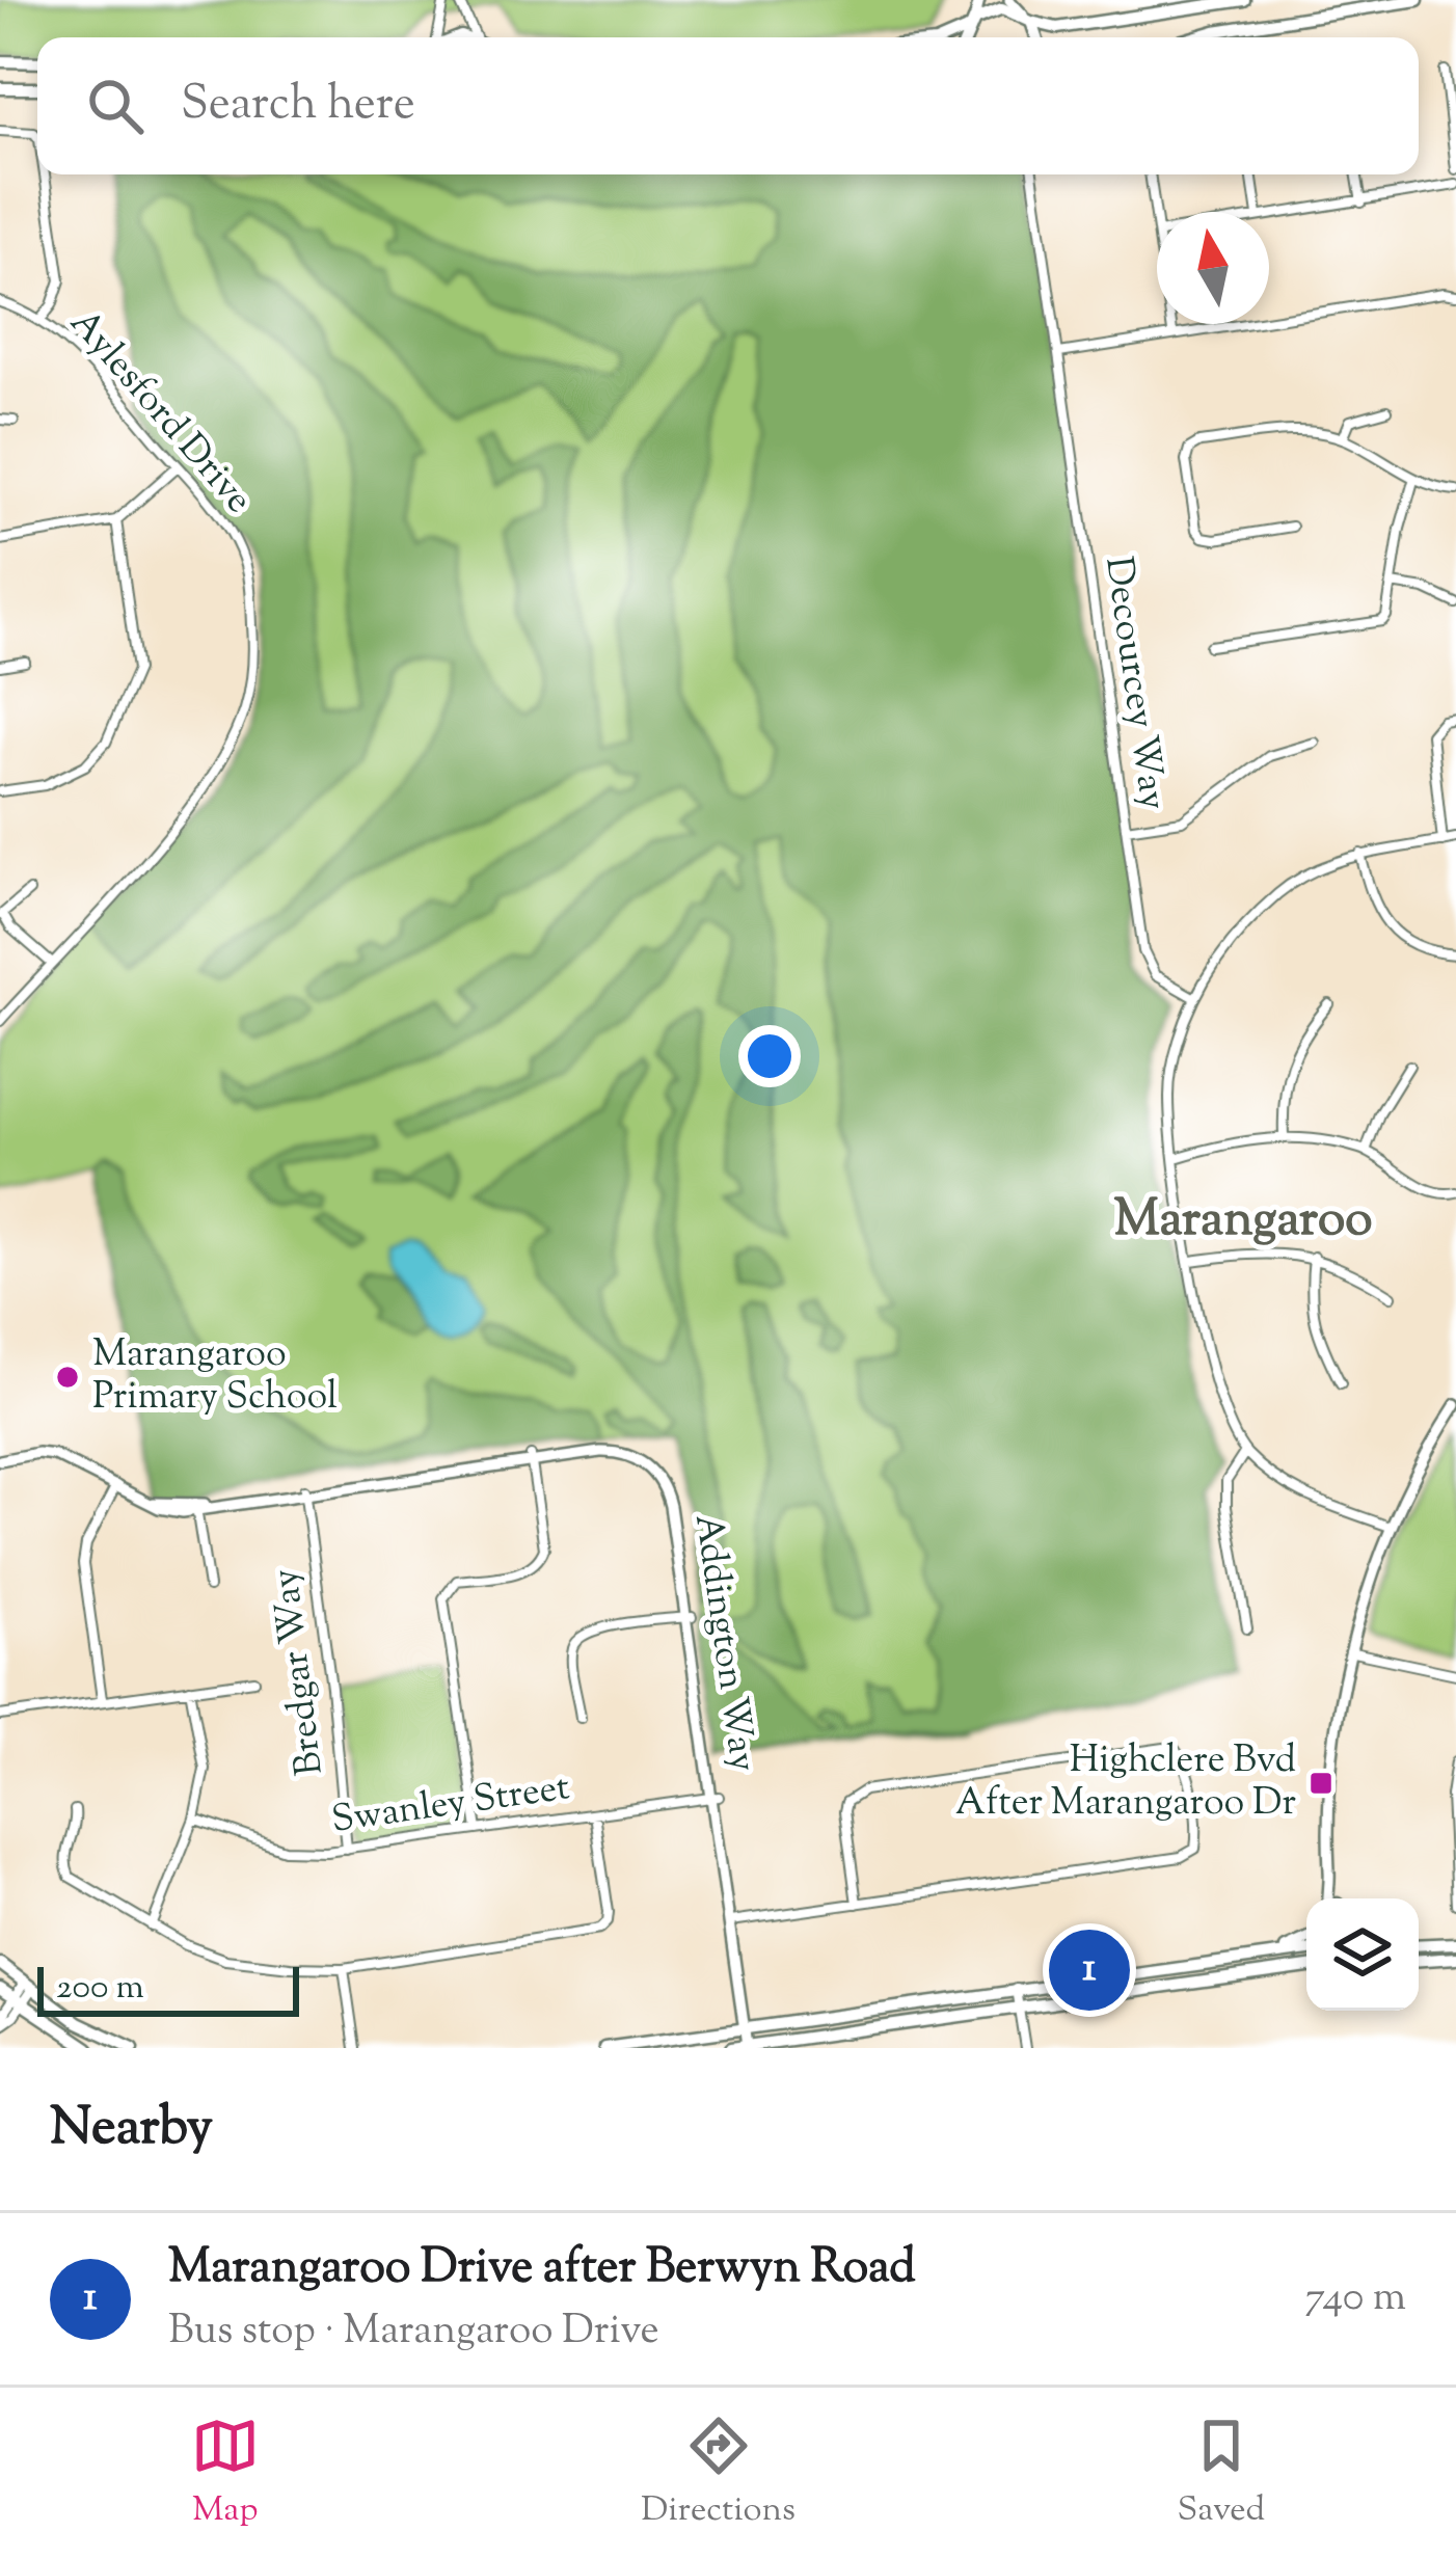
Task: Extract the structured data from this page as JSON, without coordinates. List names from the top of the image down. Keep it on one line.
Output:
{"streets":{"street":["Aylesford Drive","Decourcey Way","Addington Way","Bredgar Way","Swanley Street"]},"crossings":[["Addington Way","Bredgar Way"],["Addington Way","Swanley Street"],["Bredgar Way","Swanley Street"]],"districts":["Marangaroo"],"places":{"other":["Marangaroo Primary School"],"transit":["Highclere Bvd After Marangaroo Dr"]},"scale_bar":"200 m","north":"top","page":{"search":"Search here","pins":"1","scale":"200 m","heading":"Nearby","list":[{"mark":"1","name":"Marangaroo Drive after Berwyn Road","note":"Bus stop · Marangaroo Drive","value":"740 m"}],"nav":["Map","Directions","Saved"]}}
